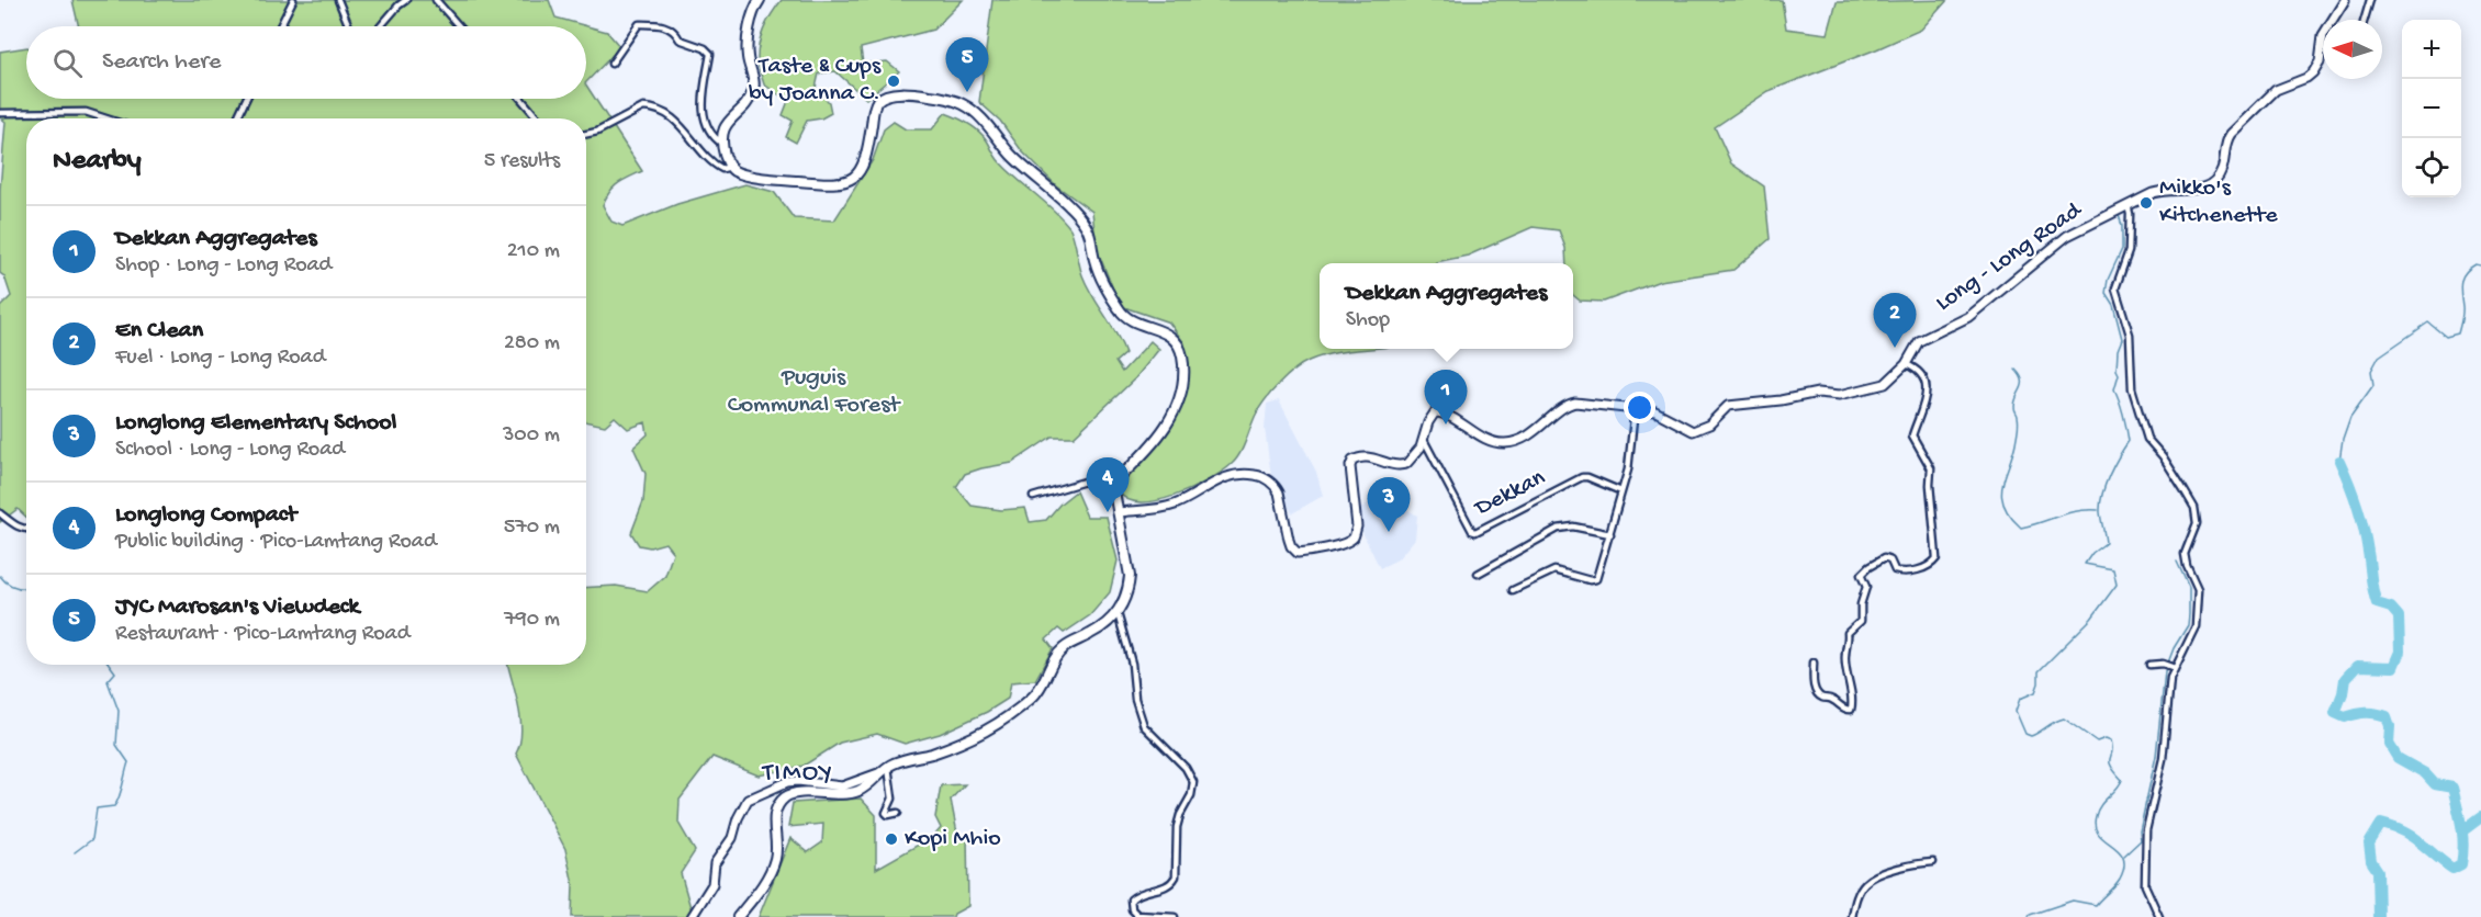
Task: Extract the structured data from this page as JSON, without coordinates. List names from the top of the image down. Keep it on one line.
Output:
{"streets":{"main road":["Long - Long Road"],"street":["Dekkan"]},"crossings":[["Long - Long Road","Dekkan"]],"districts":["TIMOY"],"parks":["Puguis Communal Forest"],"places":["Taste & Cups by Joanna C.","Mikko's Kitchenette","Kopi Mhio"],"north":"left","page":{"map_buttons":["+","−"],"search":"Search here","pins":["5","2","1","4","3"],"heading":["Nearby","5 results"],"list":[{"mark":"1","name":"Dekkan Aggregates","note":"Shop · Long - Long Road","value":"210 m"},{"mark":"2","name":"En Clean","note":"Fuel · Long - Long Road","value":"280 m"},{"mark":"3","name":"Longlong Elementary School","note":"School · Long - Long Road","value":"300 m"},{"mark":"4","name":"Longlong Compact","note":"Public building · Pico-Lamtang Road","value":"570 m"},{"mark":"5","name":"JYC Marosan's Viewdeck","note":"Restaurant · Pico-Lamtang Road","value":"790 m"}],"popup":["Dekkan Aggregates","Shop"]}}
